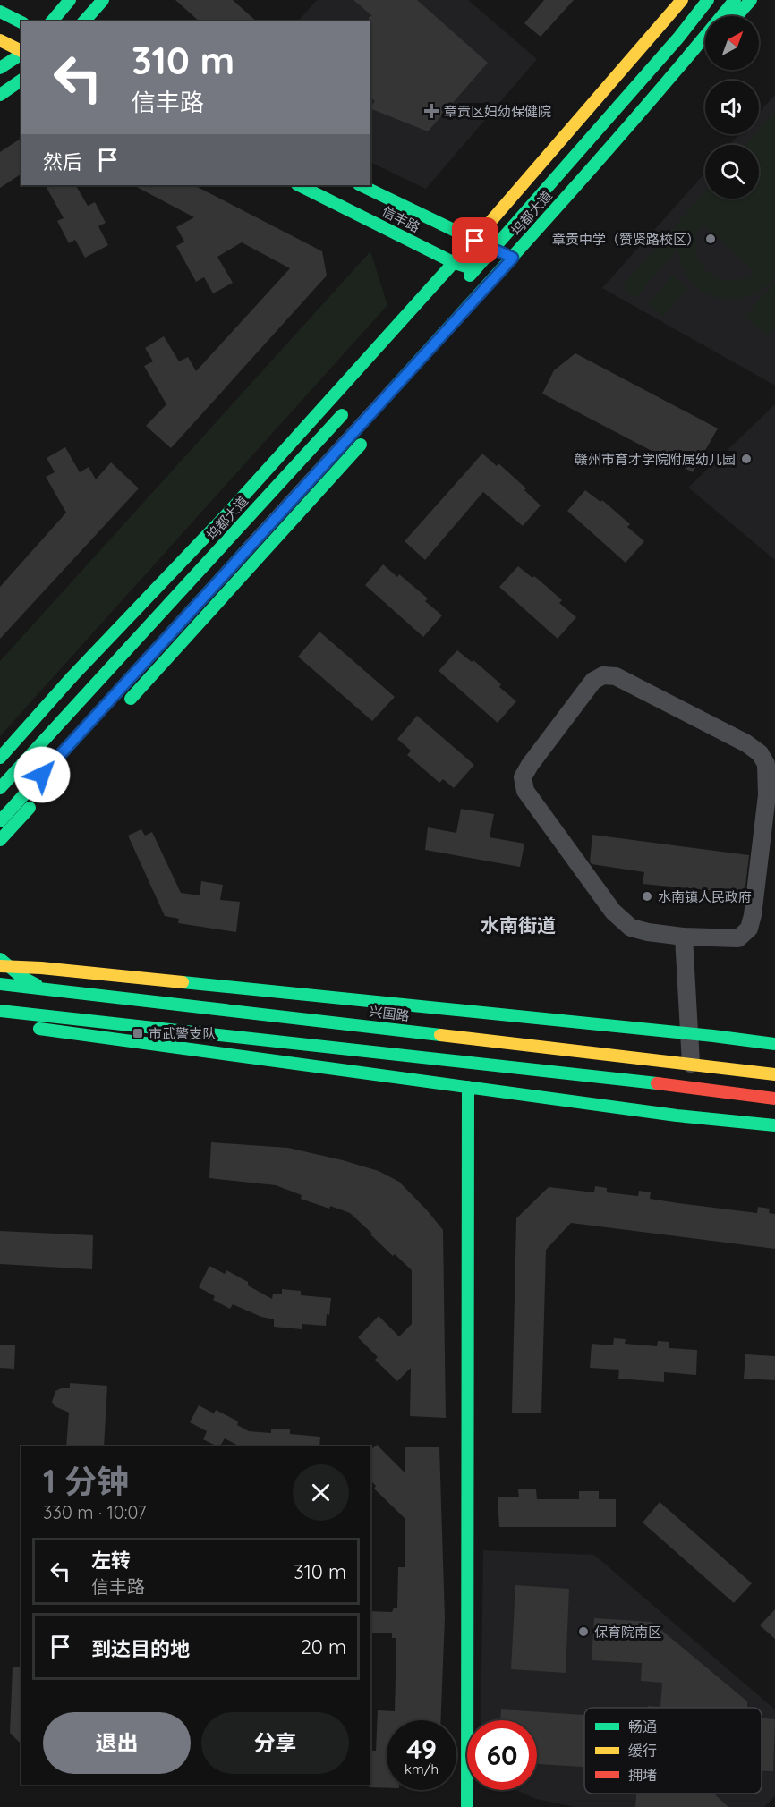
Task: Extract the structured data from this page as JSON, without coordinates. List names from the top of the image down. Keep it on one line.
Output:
{"streets":{"main road":["坞都大道","信丰路","兴国路"]},"crossings":[["坞都大道","信丰路"]],"districts":["水南街道"],"places":{"health":["章贡区妇幼保健院"],"other":["章贡中学（赞贤路校区）","赣州市育才学院附属幼儿园","水南镇人民政府","保育院南区"],"transit":["市武警支队"]},"legend":["畅通","缓行","拥堵"],"north":"top right","page":{"turn":["310 m","信丰路"],"then":"然后","heading":["1 分钟","330 m · 10:07"],"list":[{"name":"左转","note":"信丰路","value":"310 m"},{"name":"到达目的地","value":"20 m"}],"buttons":["退出","分享"],"speed":"49 km/h","limit":"60"}}
